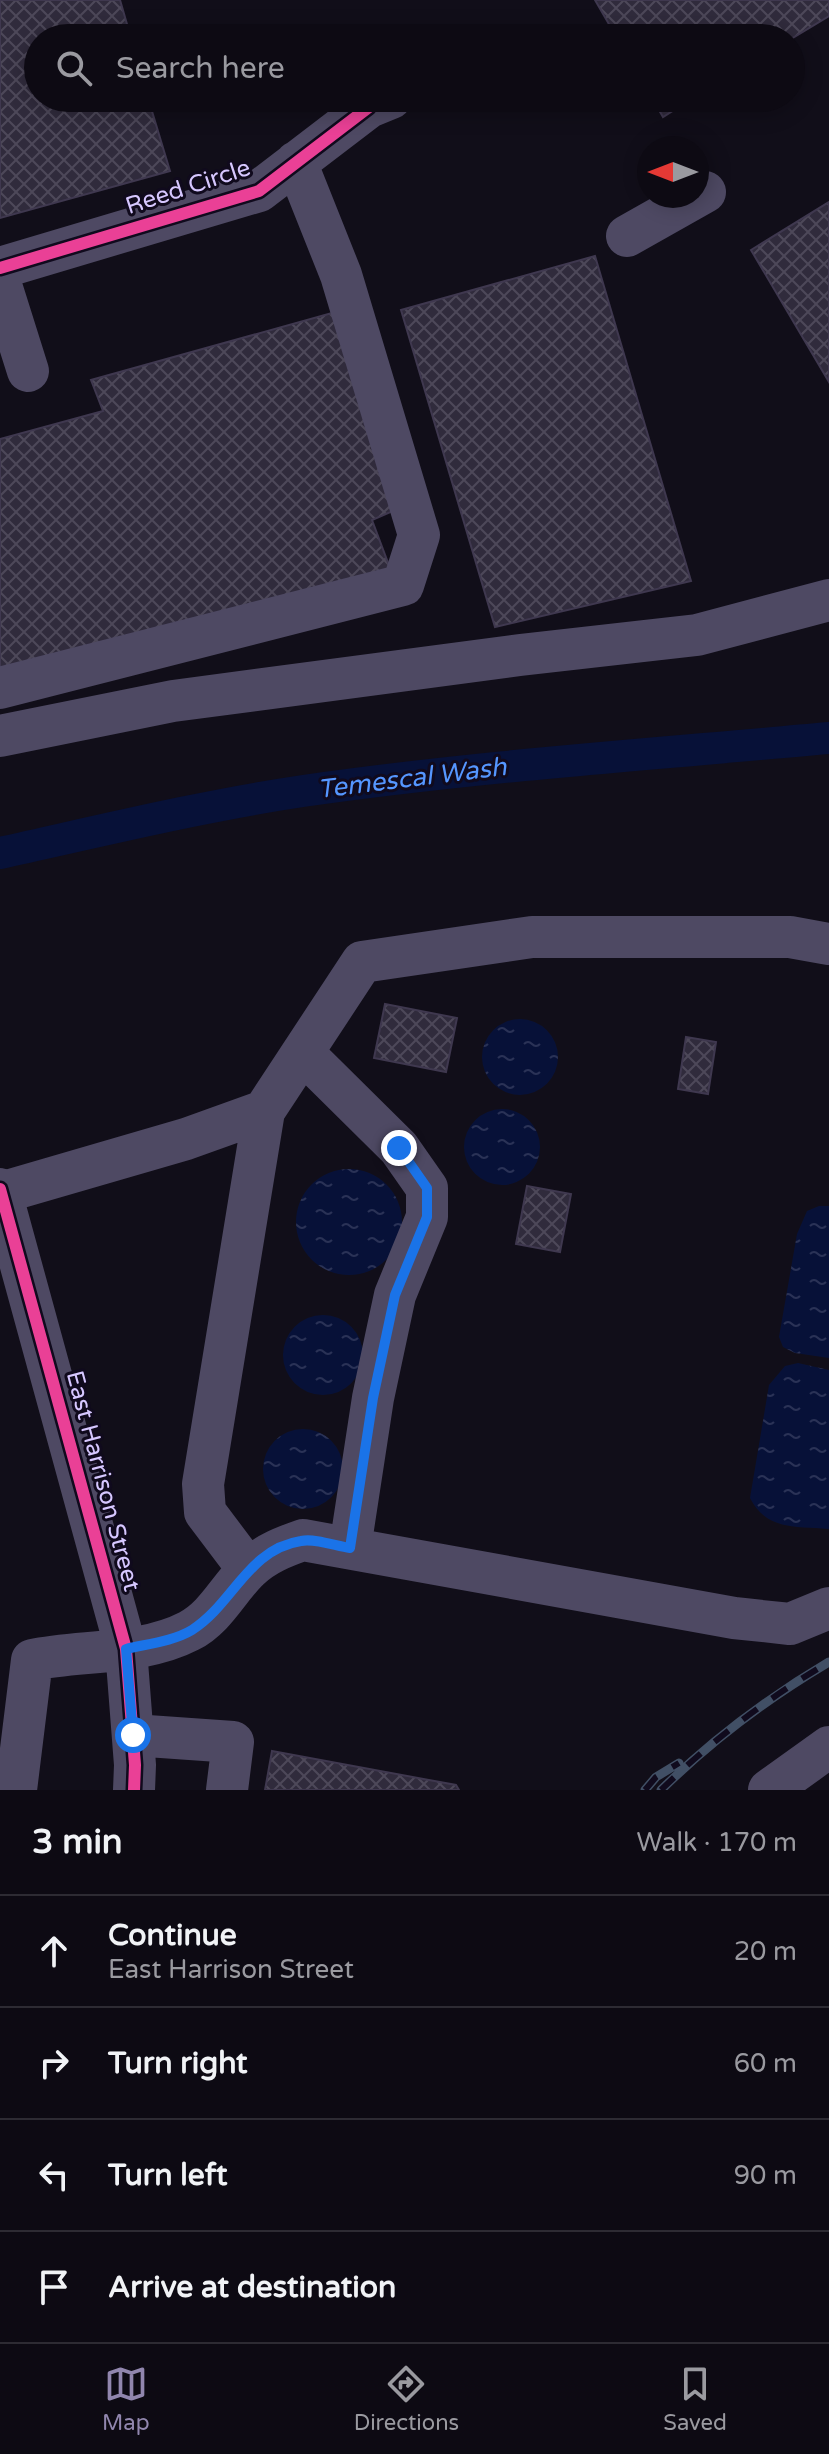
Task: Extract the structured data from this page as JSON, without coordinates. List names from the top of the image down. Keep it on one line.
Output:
{"streets":{"street":["Reed Circle","East Harrison Street"]},"water":["Temescal Wash"],"north":"left","page":{"search":"Search here","heading":["3 min","Walk · 170 m"],"list":[["Continue","East Harrison Street","20 m"],["Turn right","60 m"],["Turn left","90 m"],"Arrive at destination"],"nav":["Map","Directions","Saved"]}}
